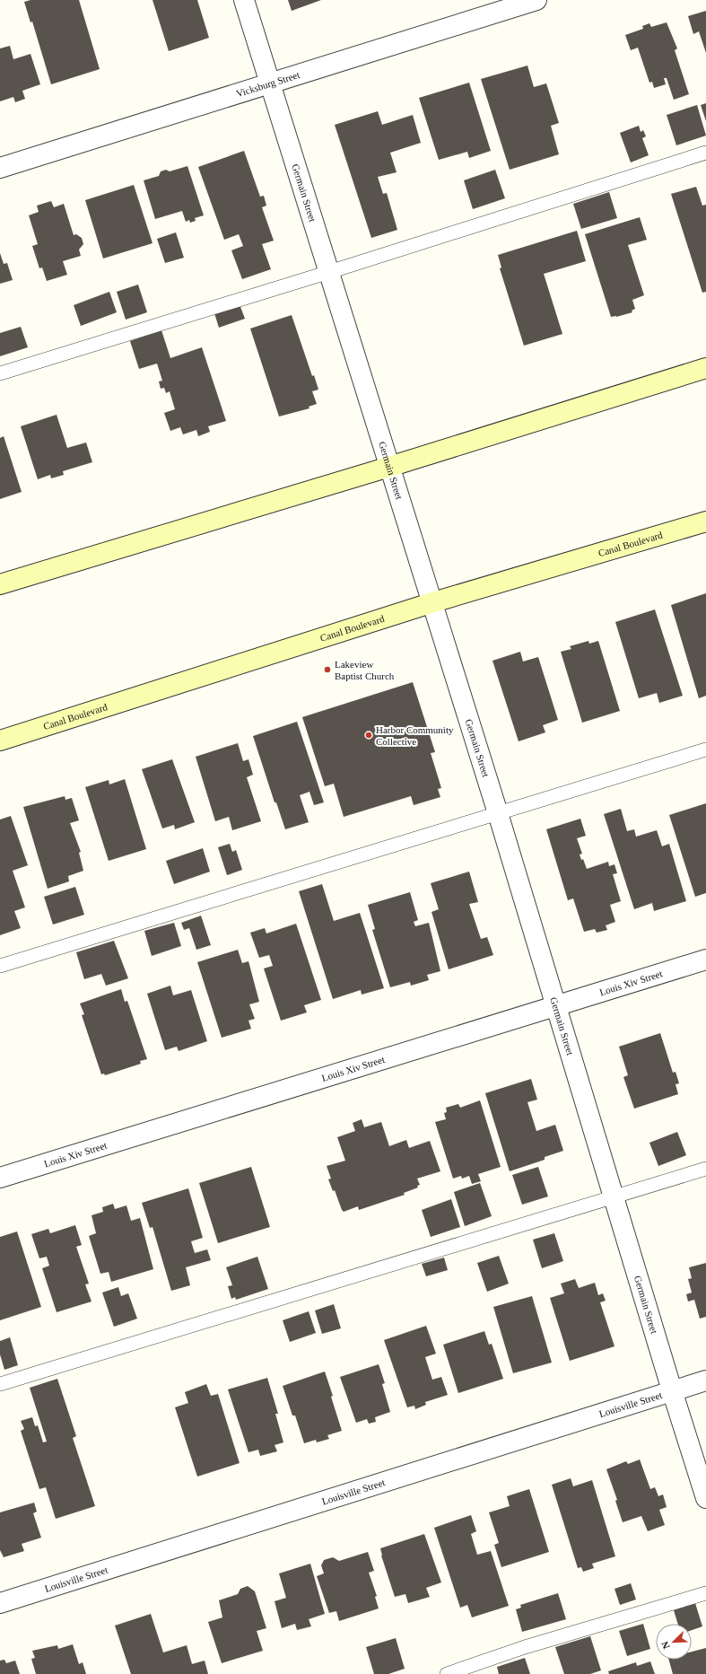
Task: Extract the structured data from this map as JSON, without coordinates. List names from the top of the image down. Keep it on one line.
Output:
{"streets":{"main road":["Canal Boulevard"],"street":["Vicksburg Street","Germain Street","Louis Xiv Street","Louisville Street"]},"crossings":[["Vicksburg Street","Germain Street"],["Germain Street","Canal Boulevard"],["Germain Street","Louis Xiv Street"],["Germain Street","Louisville Street"]],"places":["Lakeview Baptist Church","Harbor Community Collective"],"north":"bottom left"}
